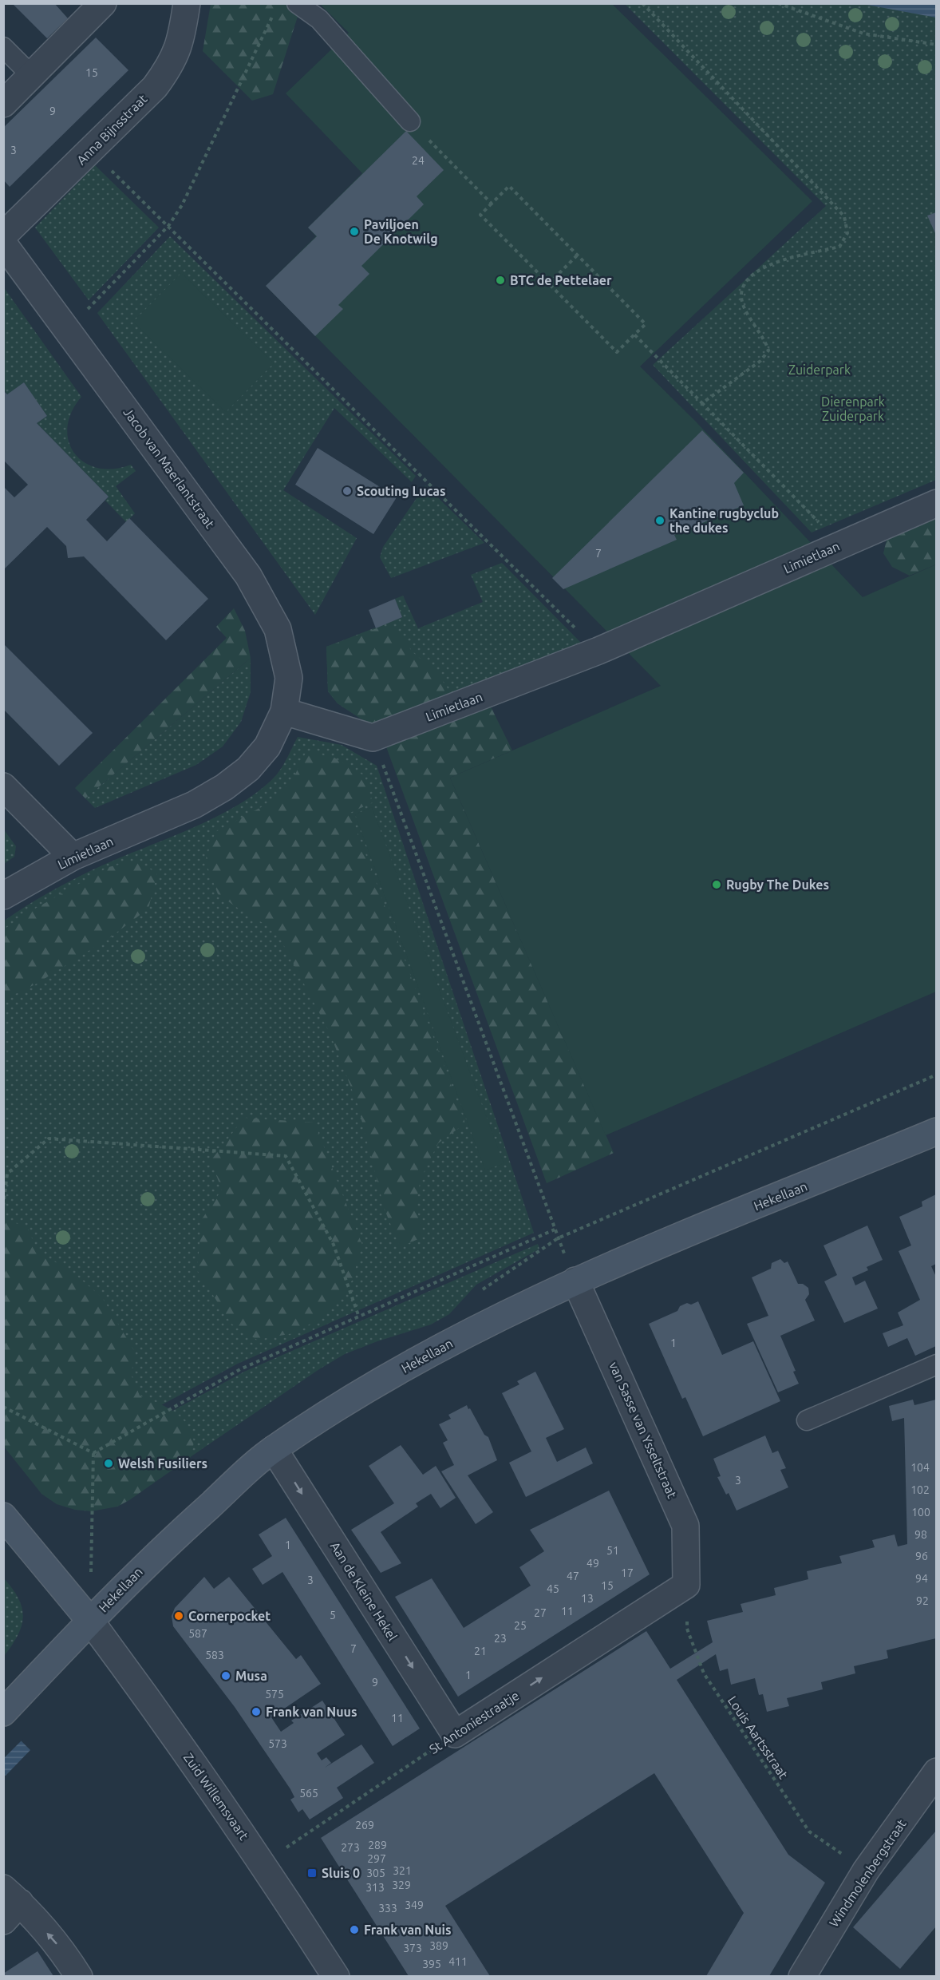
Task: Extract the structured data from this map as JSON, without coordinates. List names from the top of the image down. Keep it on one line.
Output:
{"streets":{"main road":["Hekellaan"],"street":["Anna Bijnsstraat","Jacob van Maerlantstraat","Limietlaan","van Sasse van Ysseltstraat","Aan de Kleine Hekel","St Antoniestraatje","Zuid Willemsvaart","Windmolenbergstraat"],"path":["Louis Aartsstraat"]},"crossings":[["Jacob van Maerlantstraat","Limietlaan"],["Hekellaan","van Sasse van Ysseltstraat"],["Hekellaan","Aan de Kleine Hekel"],["Hekellaan","Zuid Willemsvaart"],["van Sasse van Ysseltstraat","St Antoniestraatje"],["van Sasse van Ysseltstraat","Louis Aartsstraat"],["Aan de Kleine Hekel","St Antoniestraatje"],["St Antoniestraatje","Louis Aartsstraat"],["St Antoniestraatje","Zuid Willemsvaart"],["Louis Aartsstraat","Windmolenbergstraat"]],"one_way":["Aan de Kleine Hekel","St Antoniestraatje"],"parks":["Zuiderpark","Dierenpark Zuiderpark"],"places":{"other":["Paviljoen De Knotwilg","BTC de Pettelaer","Scouting Lucas","Kantine rugbyclub the dukes","Rugby The Dukes","Welsh Fusiliers","Cornerpocket","Musa","Frank van Nuus","Frank van Nuis"],"transit":["Sluis 0"]},"house_numbers":["15","9","3","24","7","1","104","3","102","100","98","1","51","96","49","17","47","94","3","15","45","13","92","11","27","5","25","587","23","7","21","583","1","9","575","11","573","565","269","289","273","297","321","305","329","313","349","333","389","373","411","395"]}
